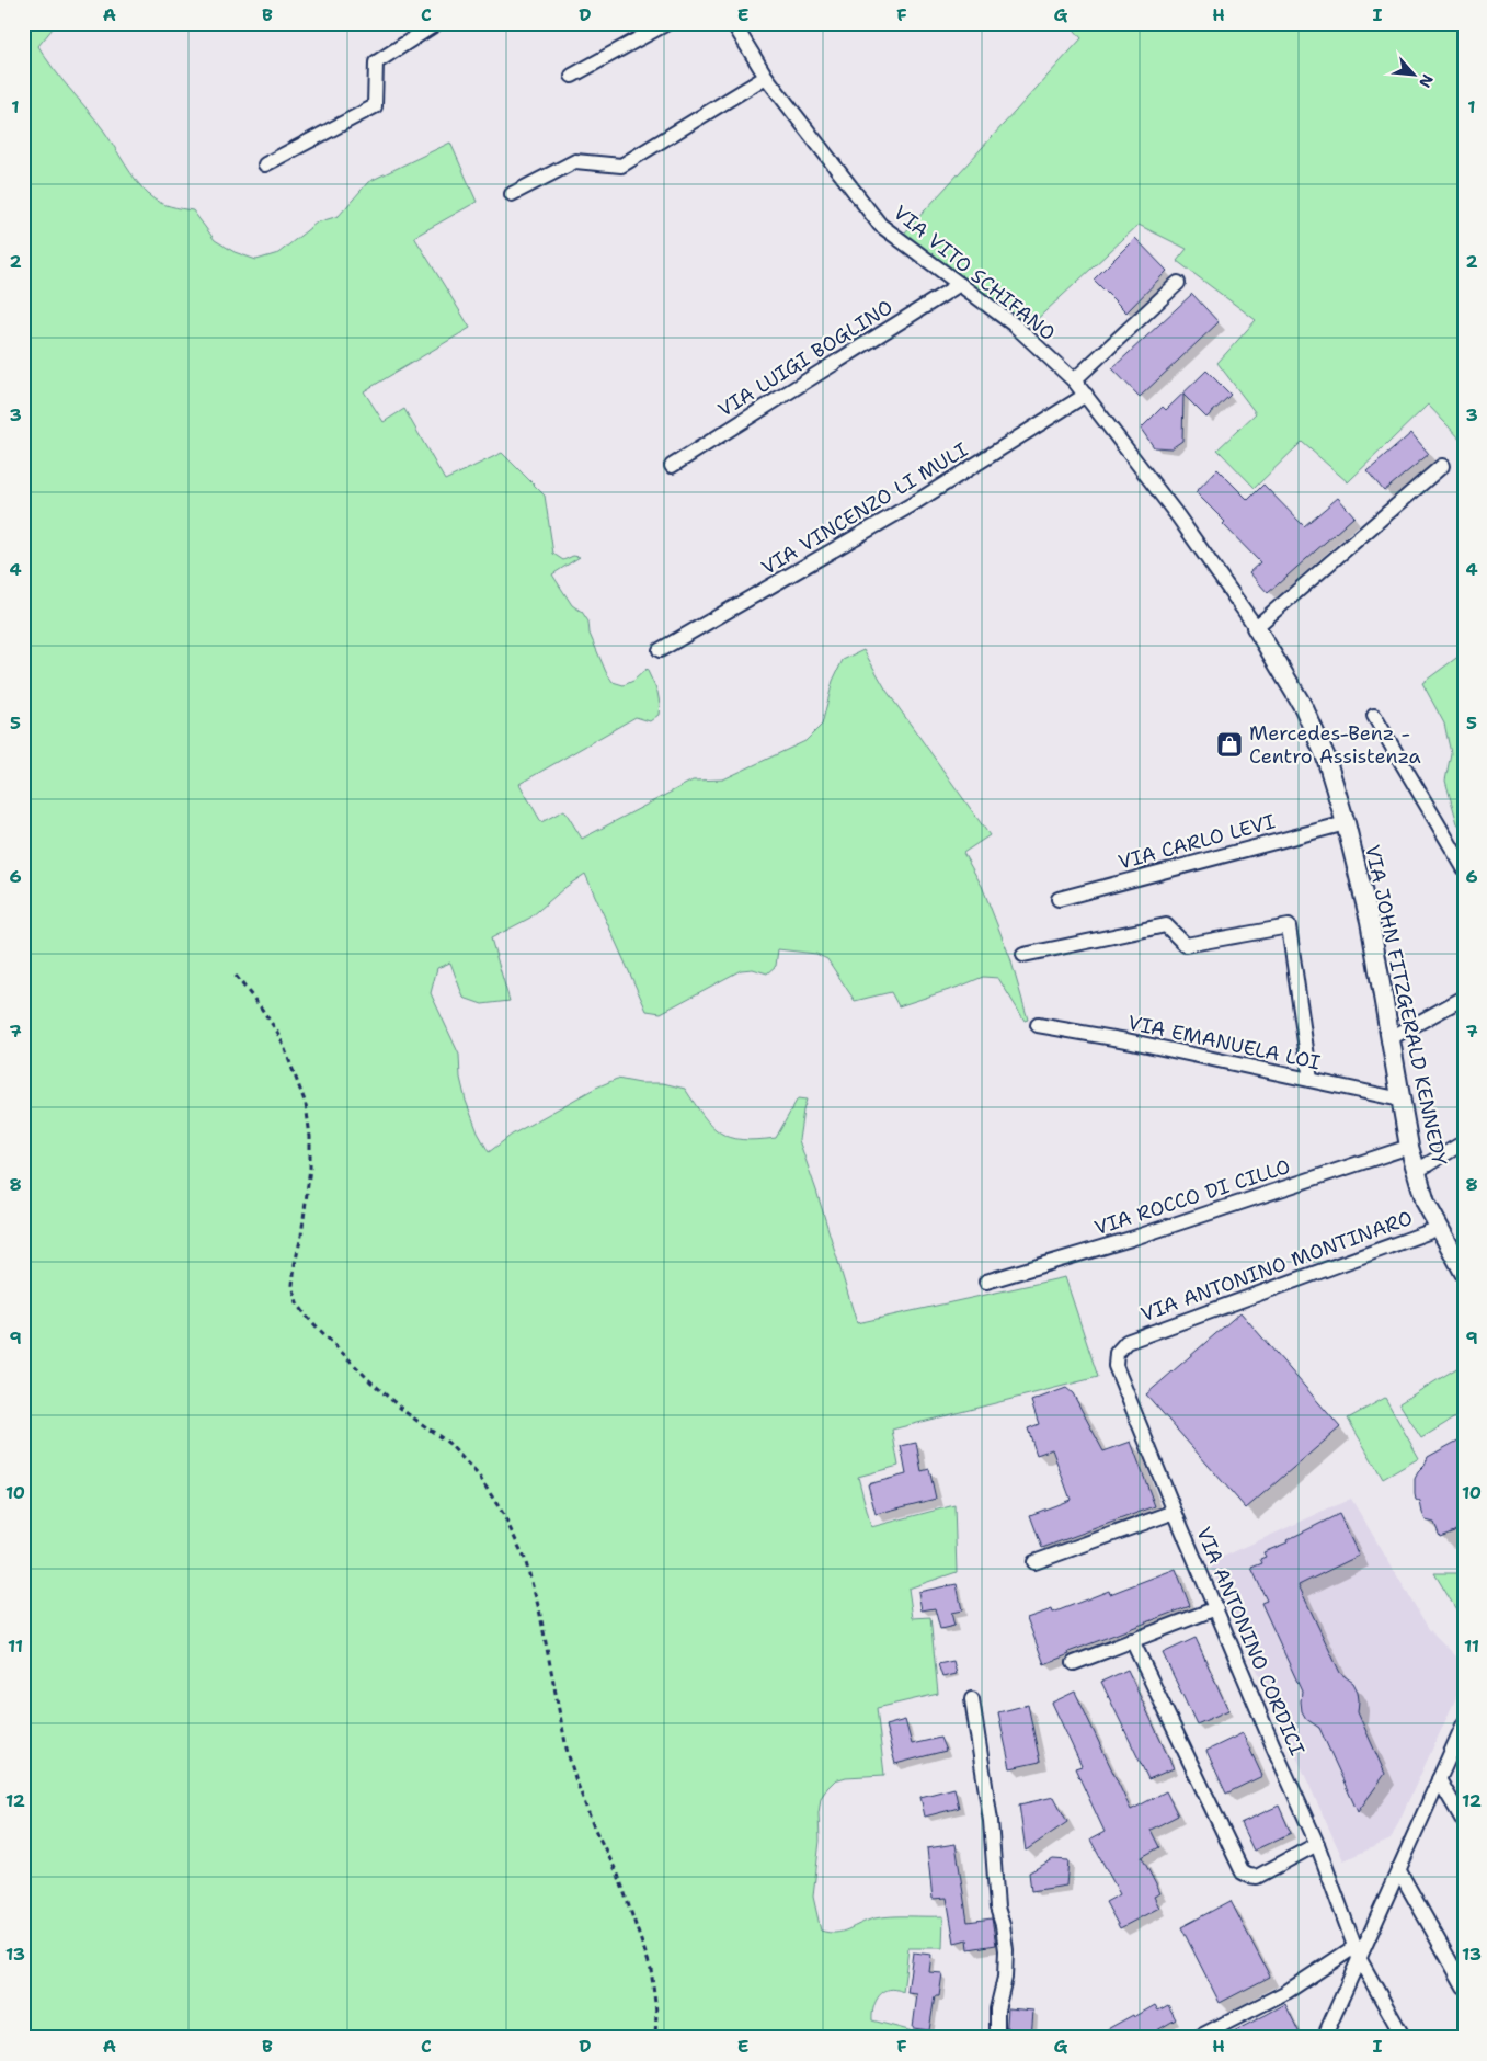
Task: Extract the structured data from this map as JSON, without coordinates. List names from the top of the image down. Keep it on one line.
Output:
{"streets":{"street":["VIA VITO SCHIFANO","VIA LUIGI BOGLINO","VIA VINCENZO LI MULI","VIA CARLO LEVI","VIA JOHN FITZGERALD KENNEDY","VIA EMANUELA LOI","VIA ROCCO DI CILLO","VIA ANTONINO MONTINARO","VIA ANTONINO CORDICI"]},"crossings":[["VIA VITO SCHIFANO","VIA LUIGI BOGLINO"],["VIA VITO SCHIFANO","VIA VINCENZO LI MULI"],["VIA VITO SCHIFANO","VIA JOHN FITZGERALD KENNEDY"],["VIA CARLO LEVI","VIA JOHN FITZGERALD KENNEDY"],["VIA JOHN FITZGERALD KENNEDY","VIA EMANUELA LOI"],["VIA JOHN FITZGERALD KENNEDY","VIA ROCCO DI CILLO"],["VIA JOHN FITZGERALD KENNEDY","VIA ANTONINO MONTINARO"],["VIA ANTONINO MONTINARO","VIA ANTONINO CORDICI"]],"places":{"shop":["Mercedes-Benz - Centro Assistenza"]},"north":"bottom right","grid":{"columns":["A","B","C","D","E","F","G","H","I"],"rows":["1","2","3","4","5","6","7","8","9","10","11","12","13"]}}
